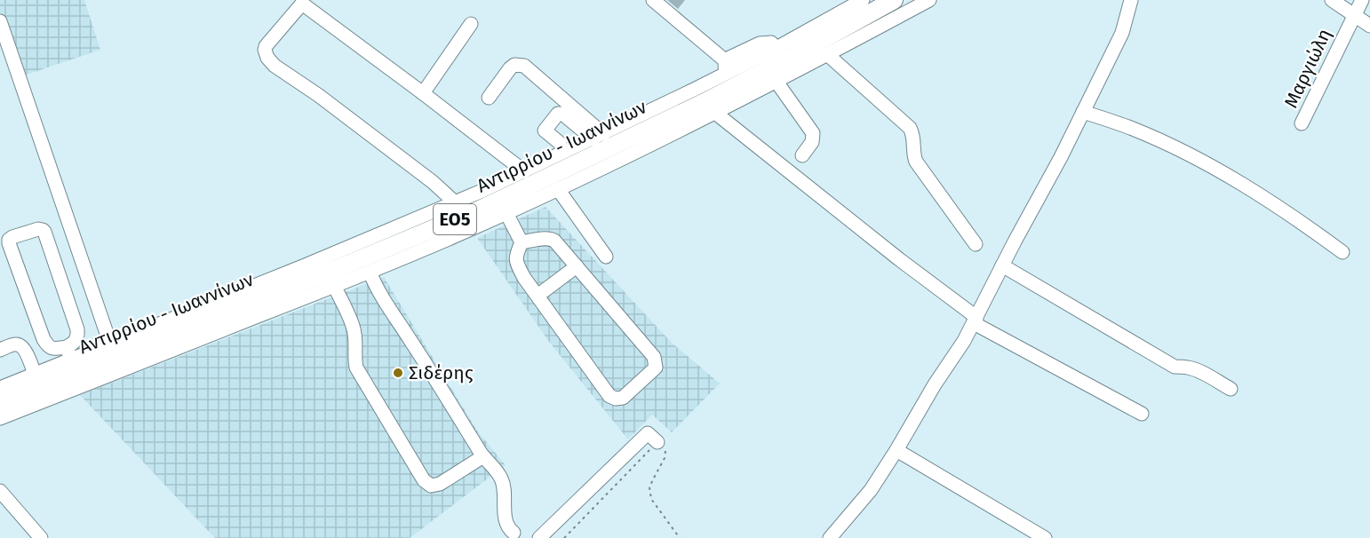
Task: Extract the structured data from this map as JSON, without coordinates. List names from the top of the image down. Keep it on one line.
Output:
{"streets":{"main road":["Αντιρρίου - Ιωαννίνων","ΕΟ5"],"street":["Μαργιώλη"]},"places":["Σιδέρης"]}
